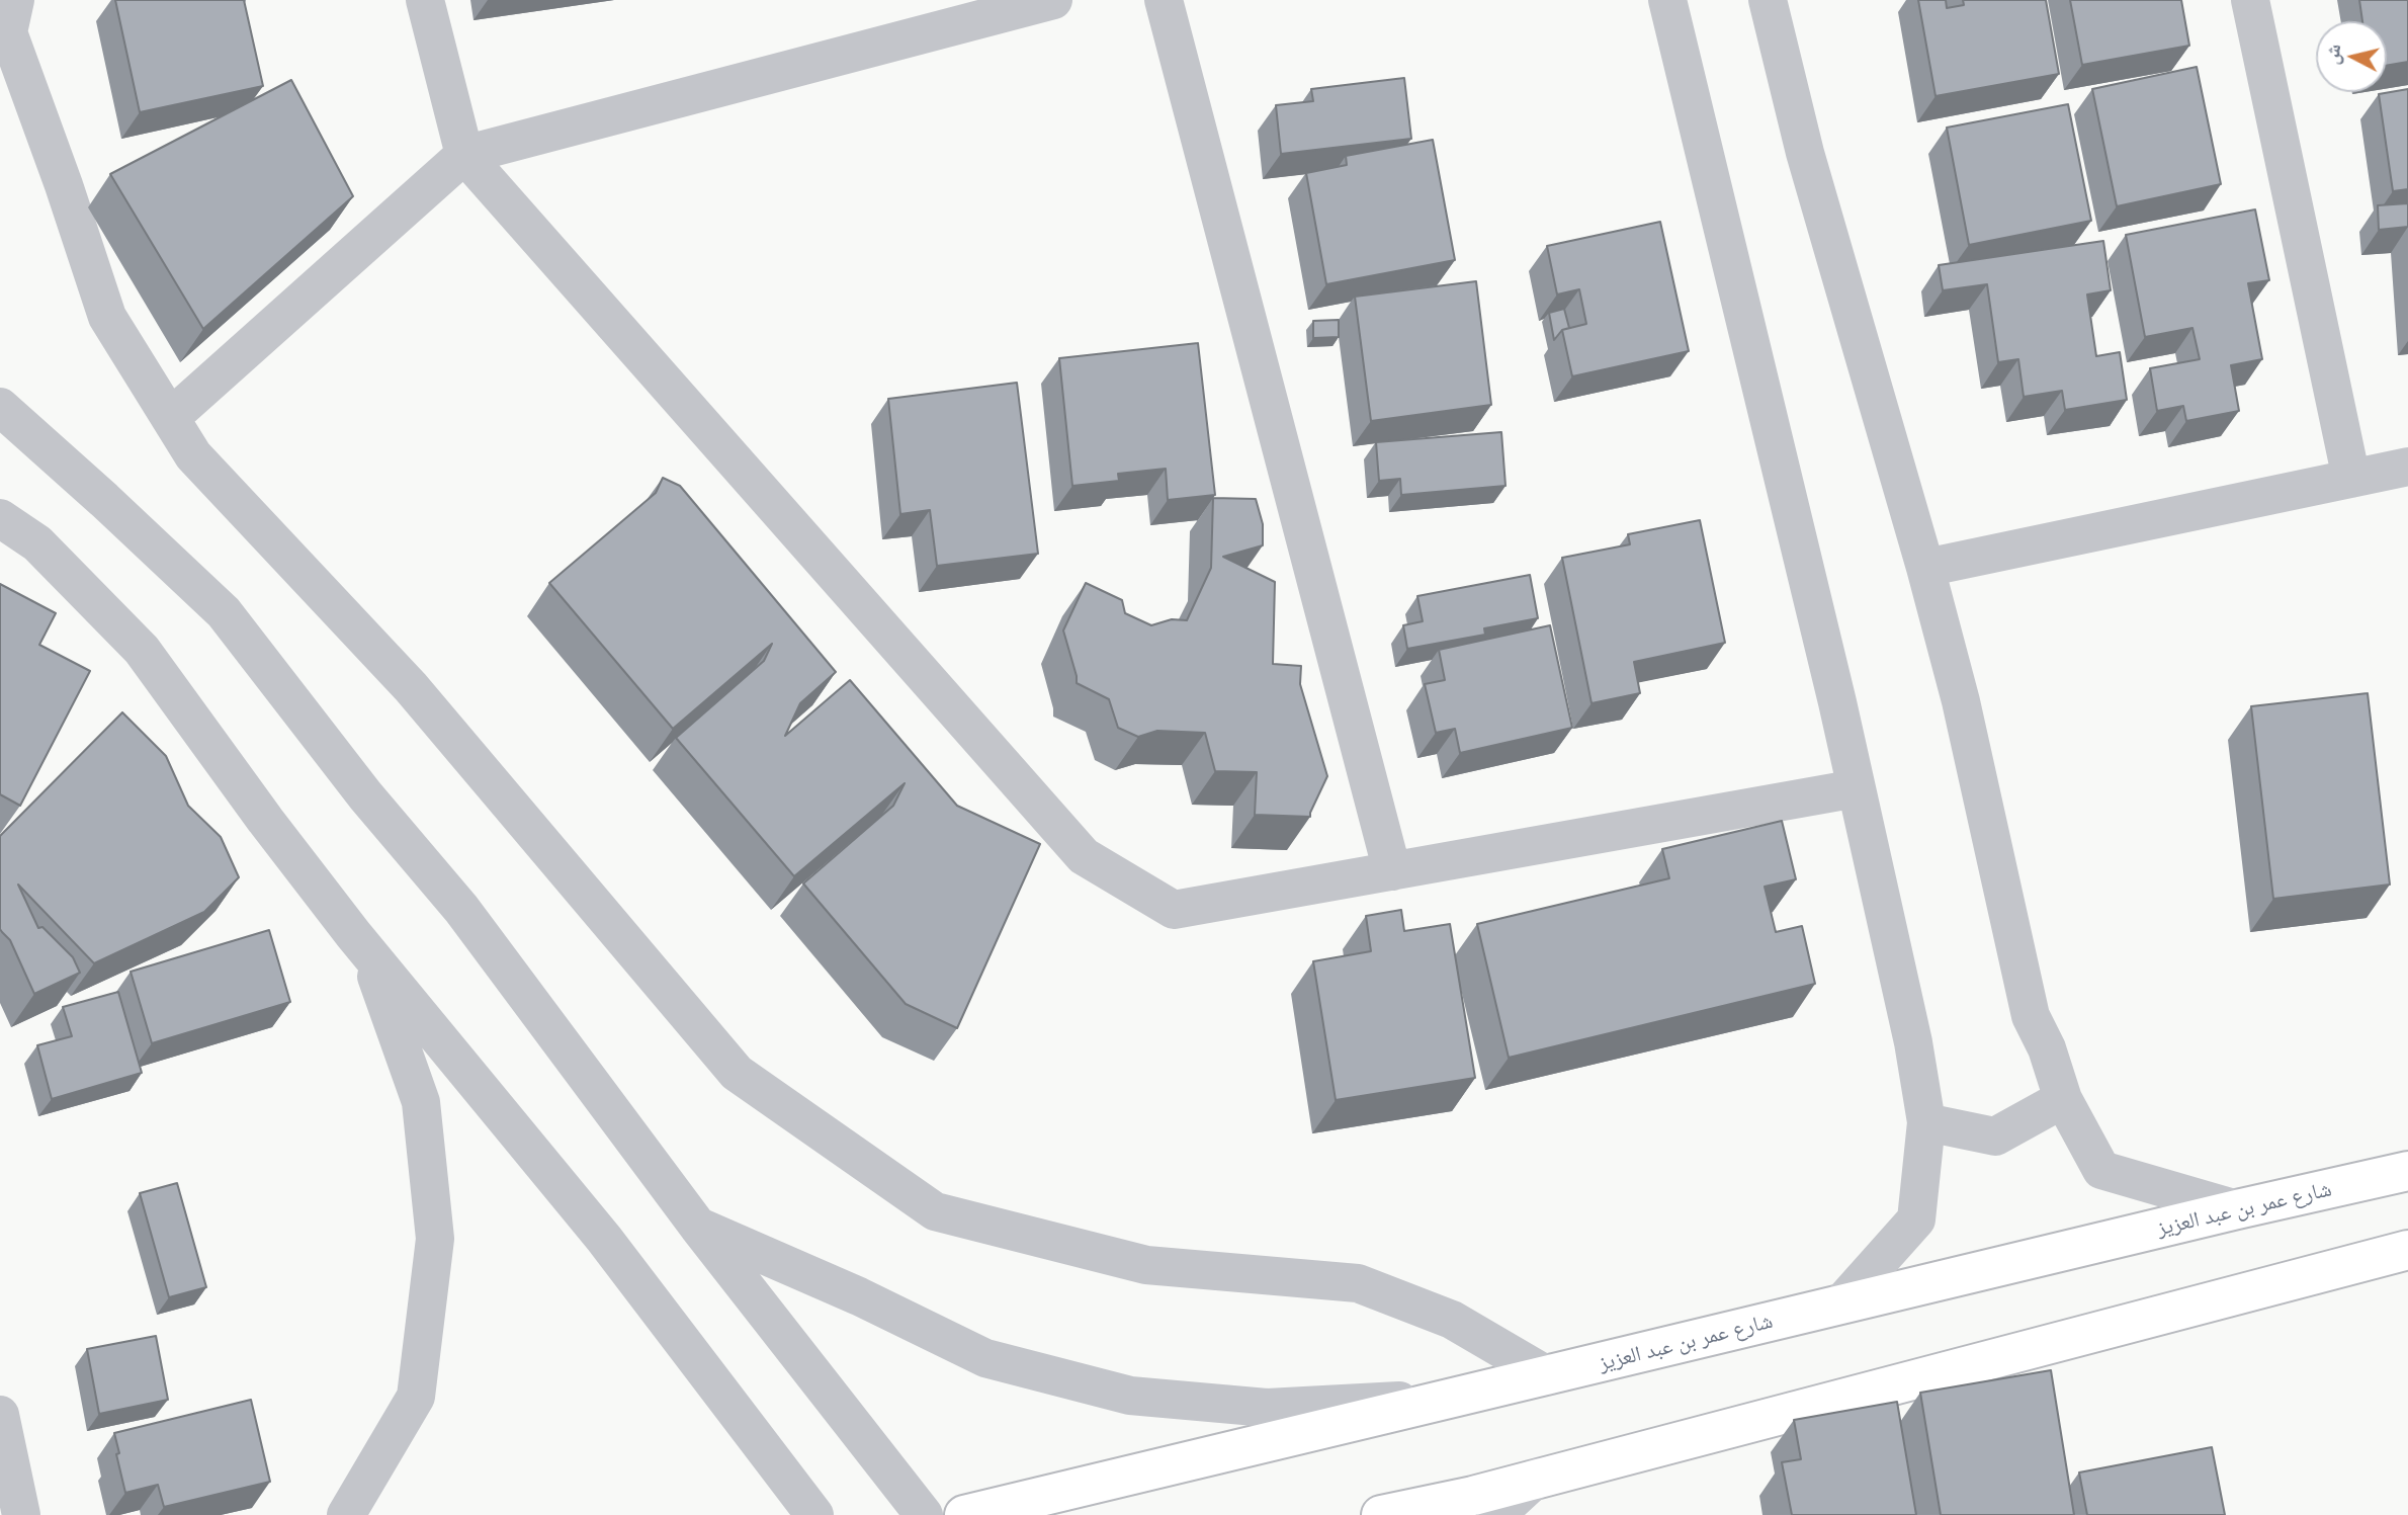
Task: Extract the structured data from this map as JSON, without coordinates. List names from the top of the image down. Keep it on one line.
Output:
{"streets":{"main road":["شارع عمر بن عبد العزيز"]},"north":"left"}
